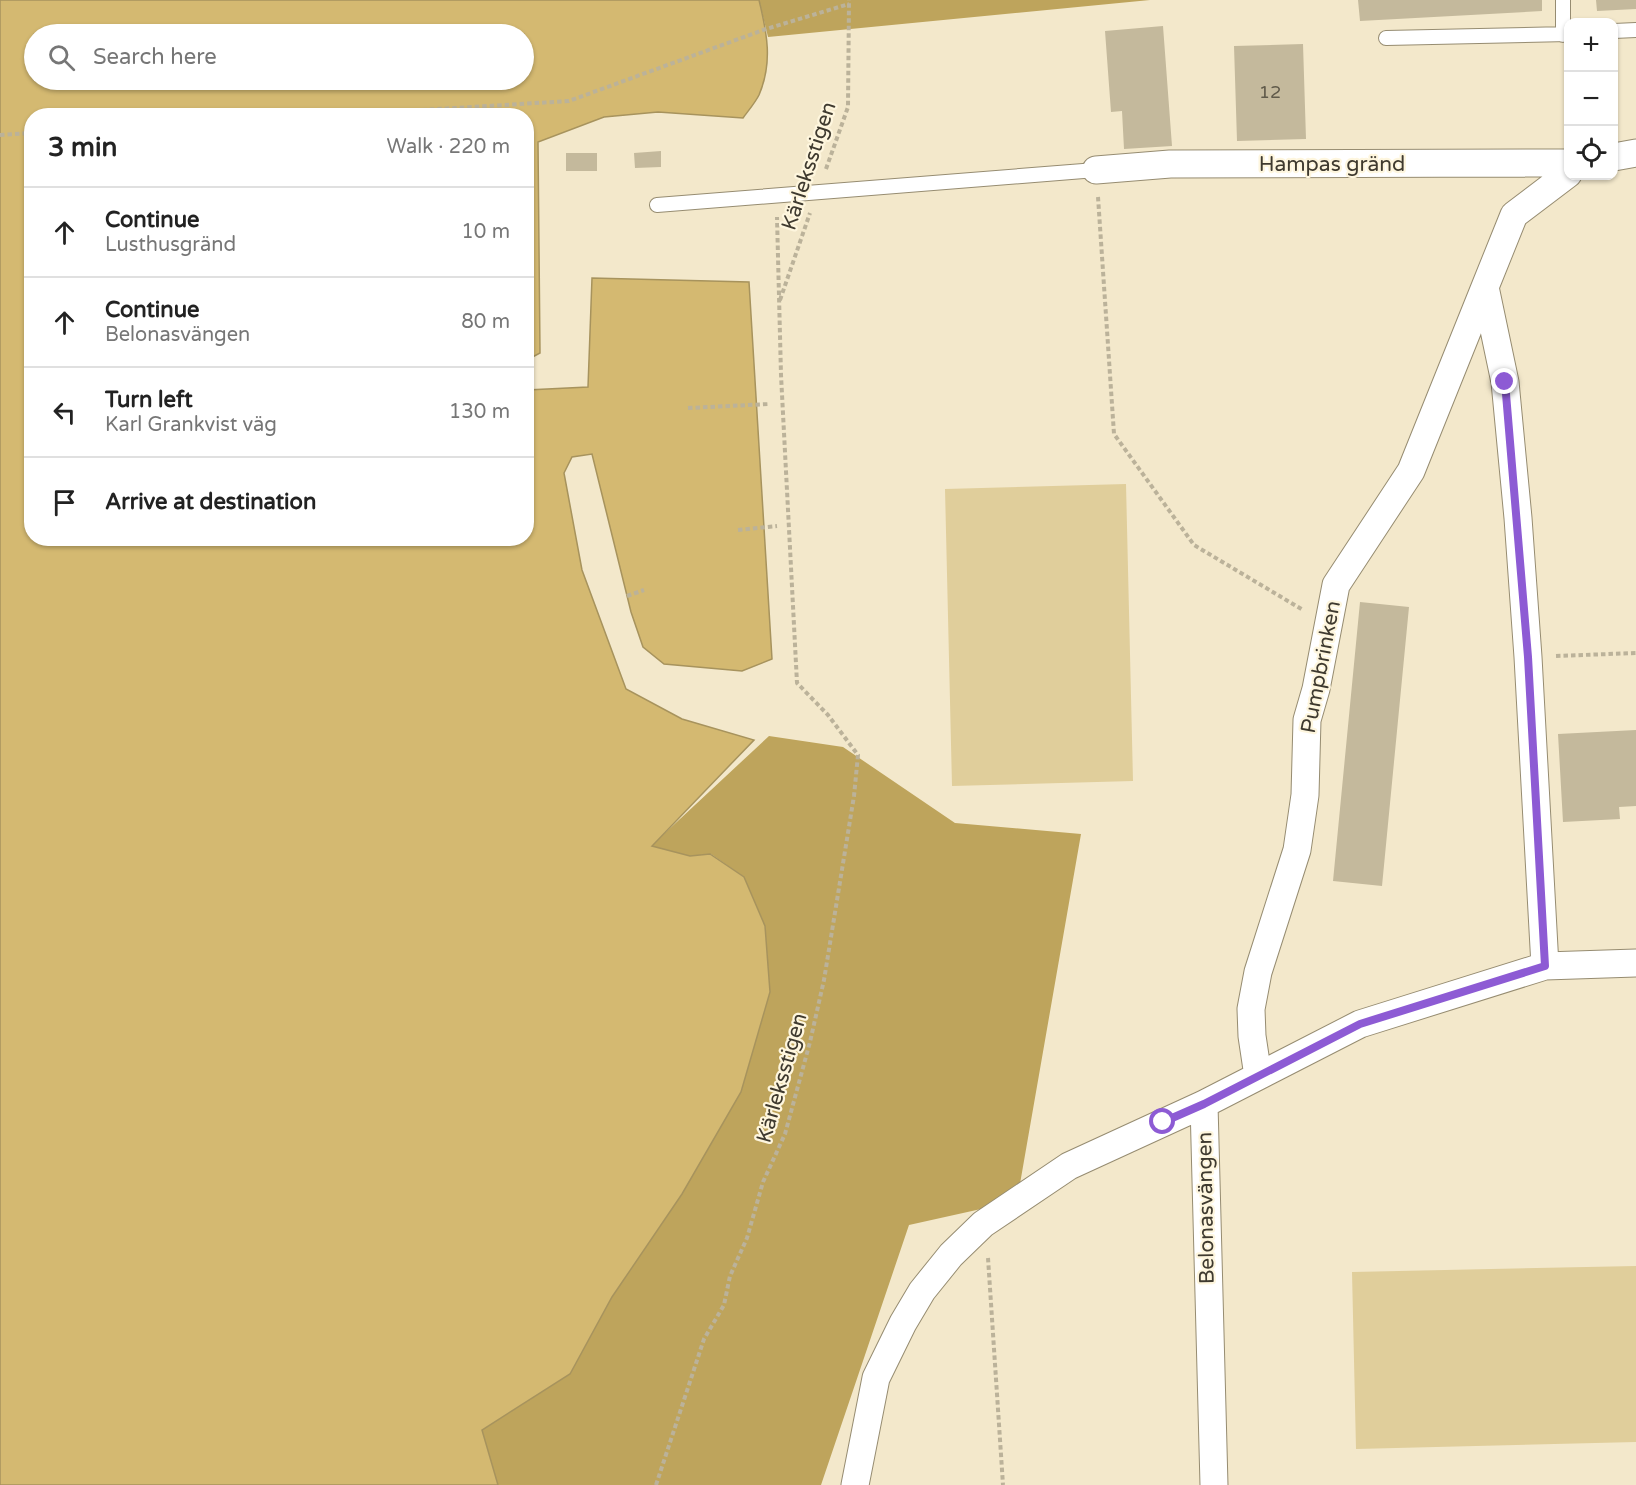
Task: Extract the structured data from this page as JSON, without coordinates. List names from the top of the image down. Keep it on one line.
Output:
{"streets":{"street":["Hampas gränd","Pumpbrinken","Belonasvängen"],"path":["Kärleksstigen"]},"crossings":[["Pumpbrinken","Belonasvängen"]],"house_numbers":["12"],"page":{"map_buttons":["+","−"],"search":"Search here","heading":["3 min","Walk · 220 m"],"list":[["Continue","Lusthusgränd","10 m"],["Continue","Belonasvängen","80 m"],["Turn left","Karl Grankvist väg","130 m"],"Arrive at destination"]}}
